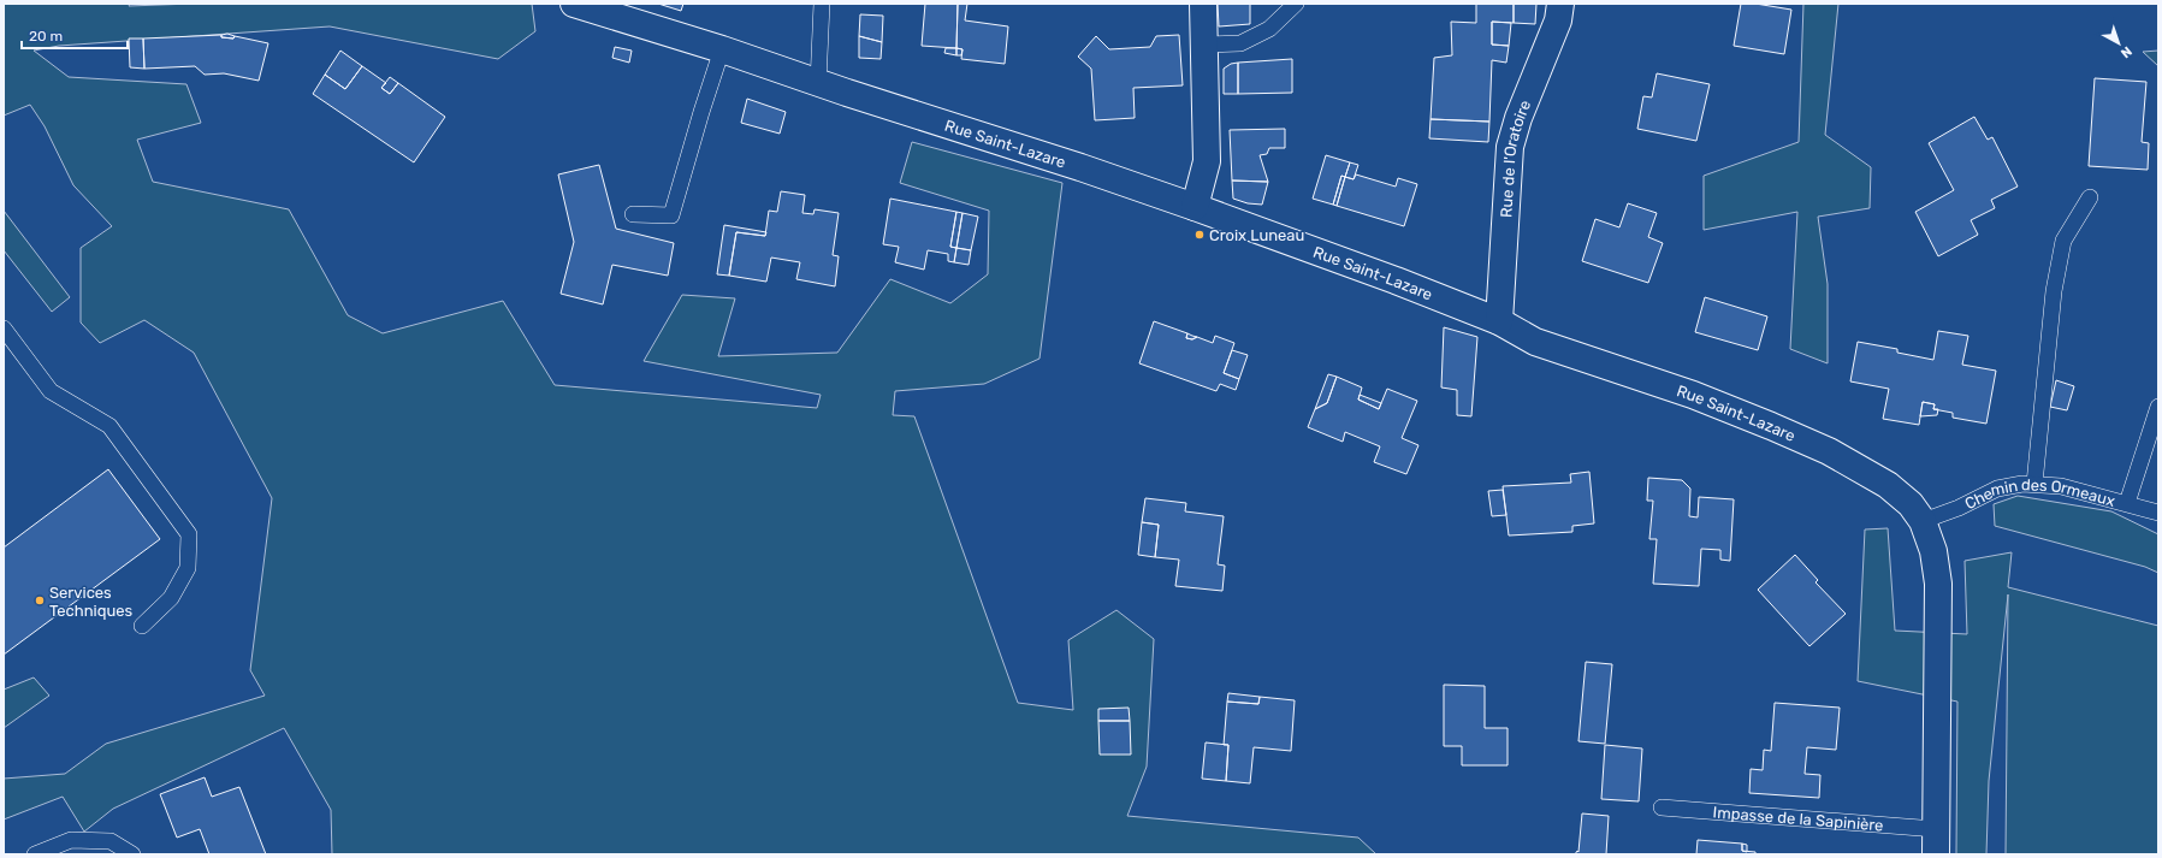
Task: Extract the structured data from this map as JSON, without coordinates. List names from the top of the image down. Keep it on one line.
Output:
{"streets":{"street":["Rue Saint-Lazare","Rue de l'Oratoire"],"lane":["Chemin des Ormeaux","Impasse de la Sapinière"]},"crossings":[["Rue Saint-Lazare","Rue de l'Oratoire"],["Rue Saint-Lazare","Chemin des Ormeaux"],["Rue Saint-Lazare","Impasse de la Sapinière"]],"places":["Croix Luneau","Services Techniques"],"scale_bar":"20 m","north":"bottom right"}
